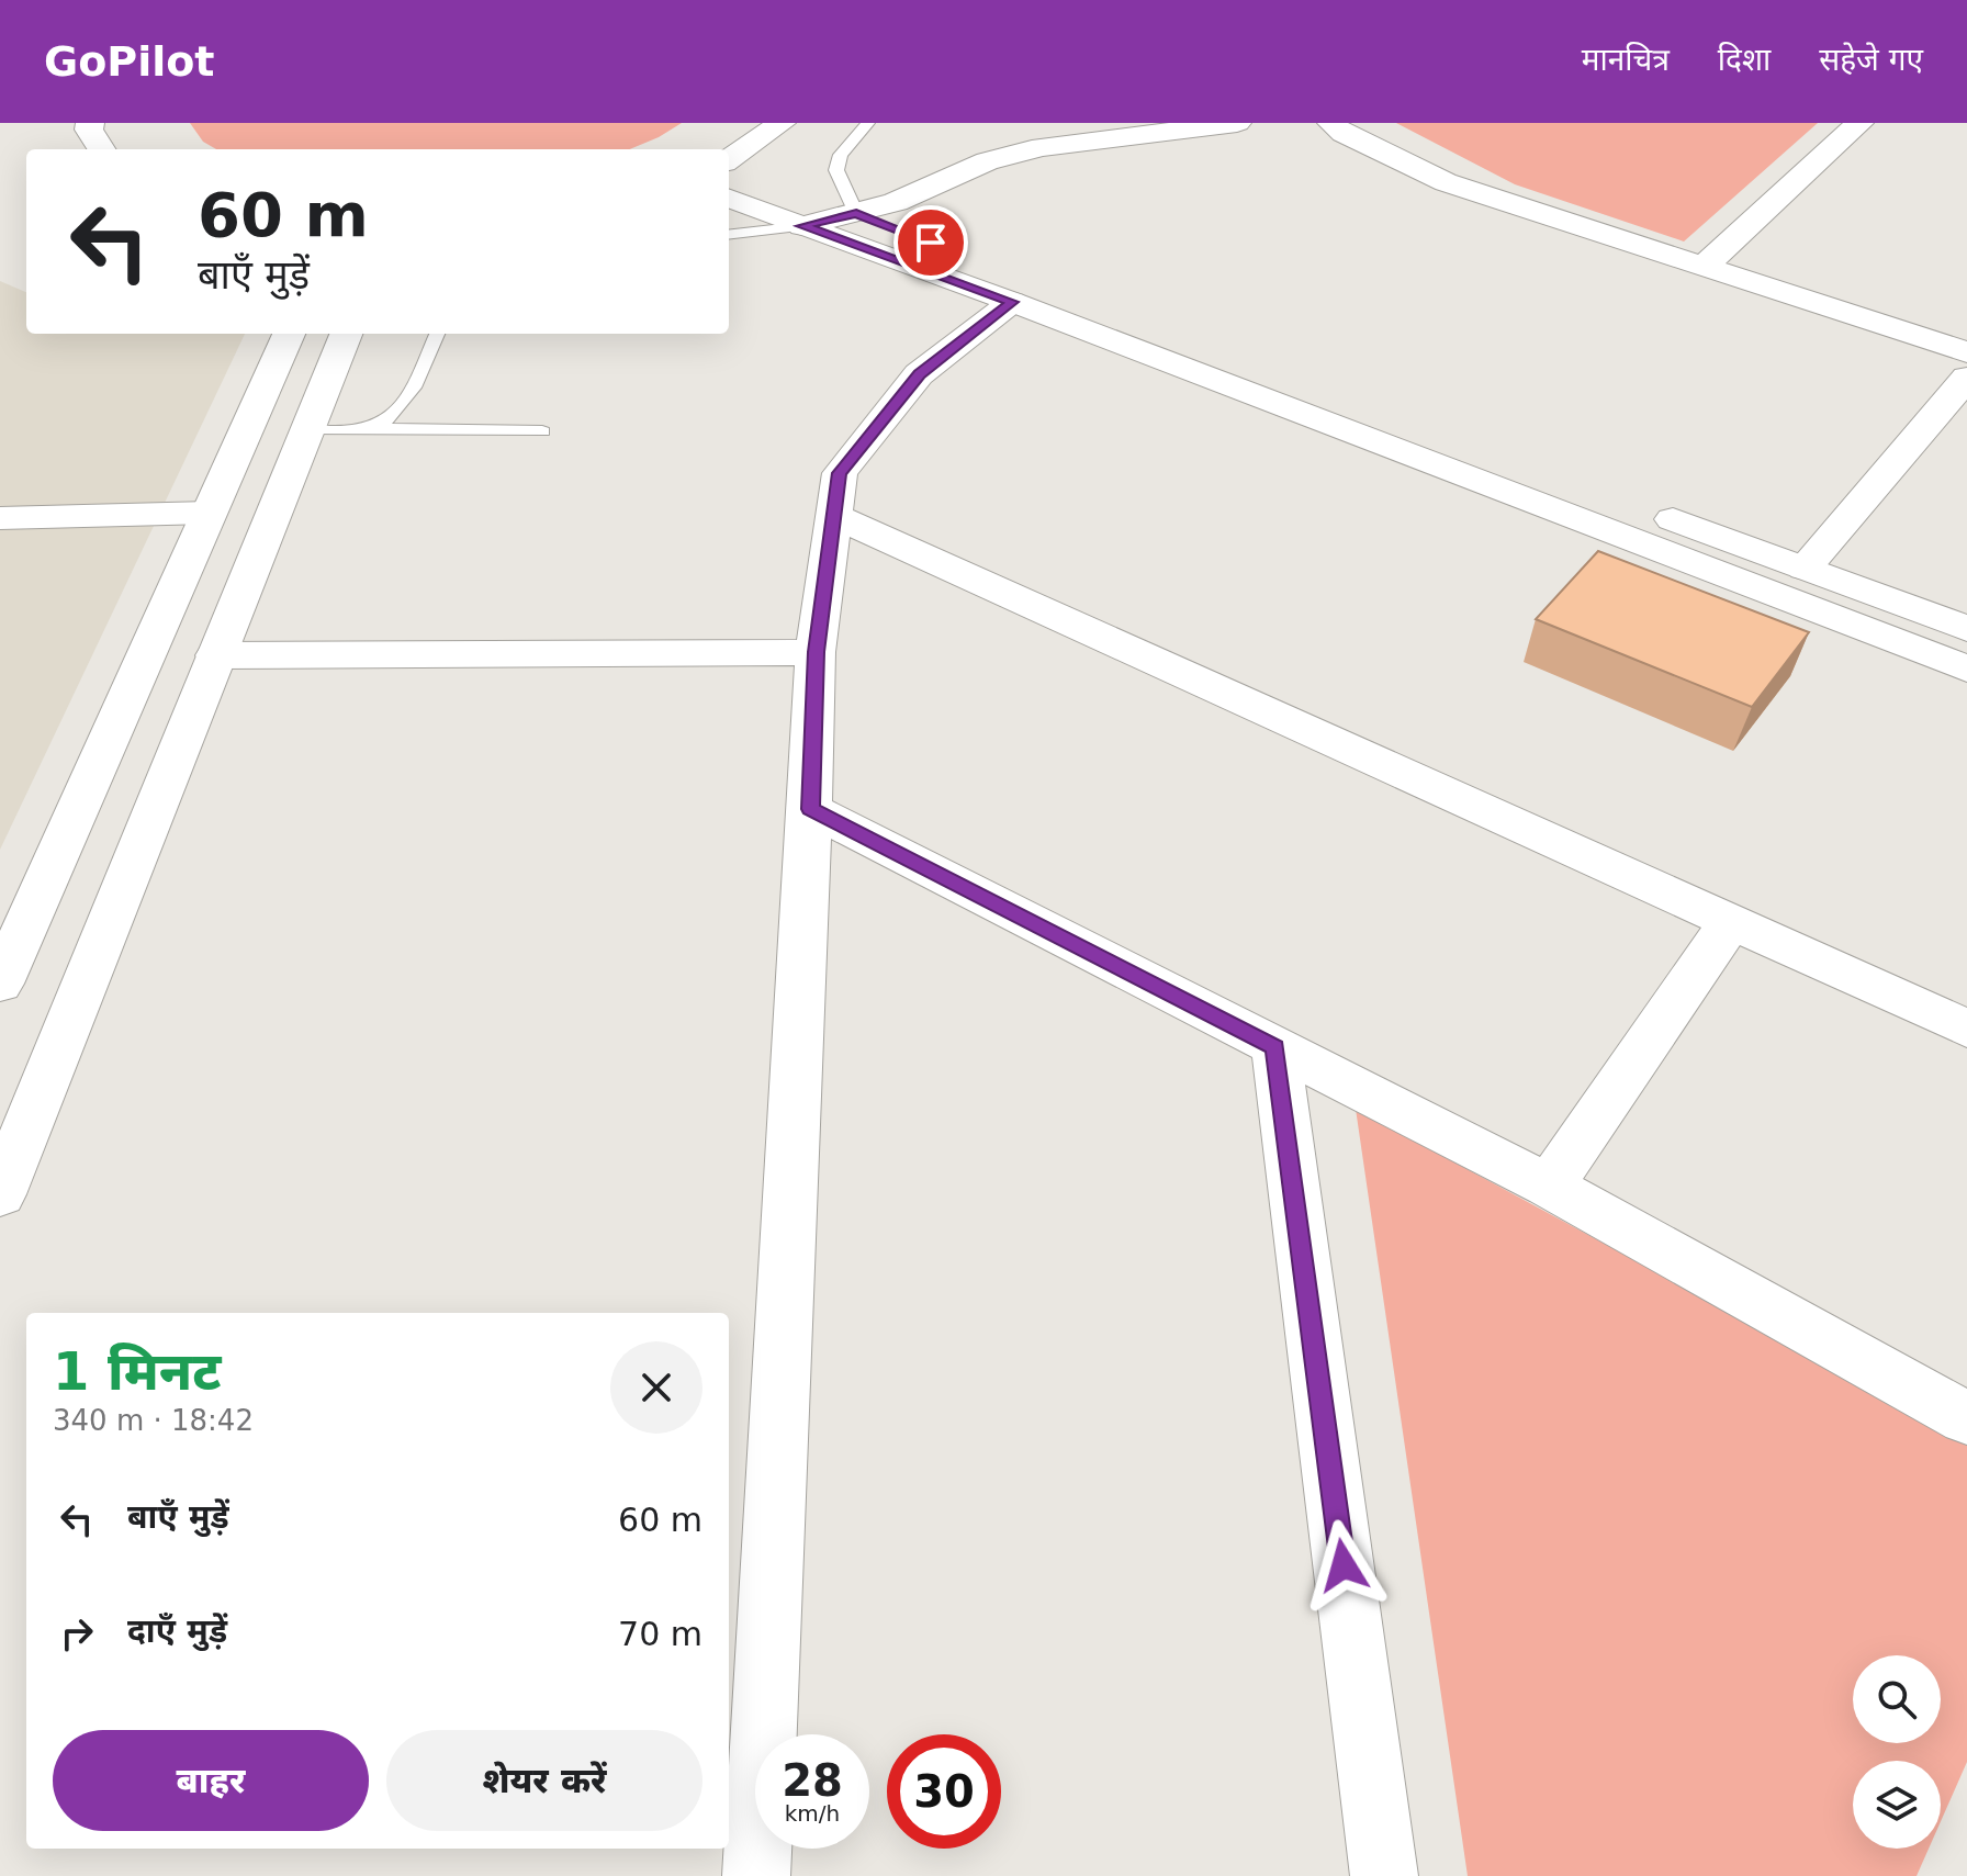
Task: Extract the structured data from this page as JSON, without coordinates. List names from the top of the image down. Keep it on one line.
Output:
{"page":{"header":"GoPilot","nav":["मानचित्र","दिशा","सहेजे गए"],"turn":["60 m","बाएँ मुड़ें"],"heading":["1 मिनट","340 m · 18:42"],"list":[{"name":"बाएँ मुड़ें","value":"60 m"},{"name":"दाएँ मुड़ें","value":"70 m"}],"buttons":["बाहर","शेयर करें"],"speed":"28 km/h","limit":"30"}}
